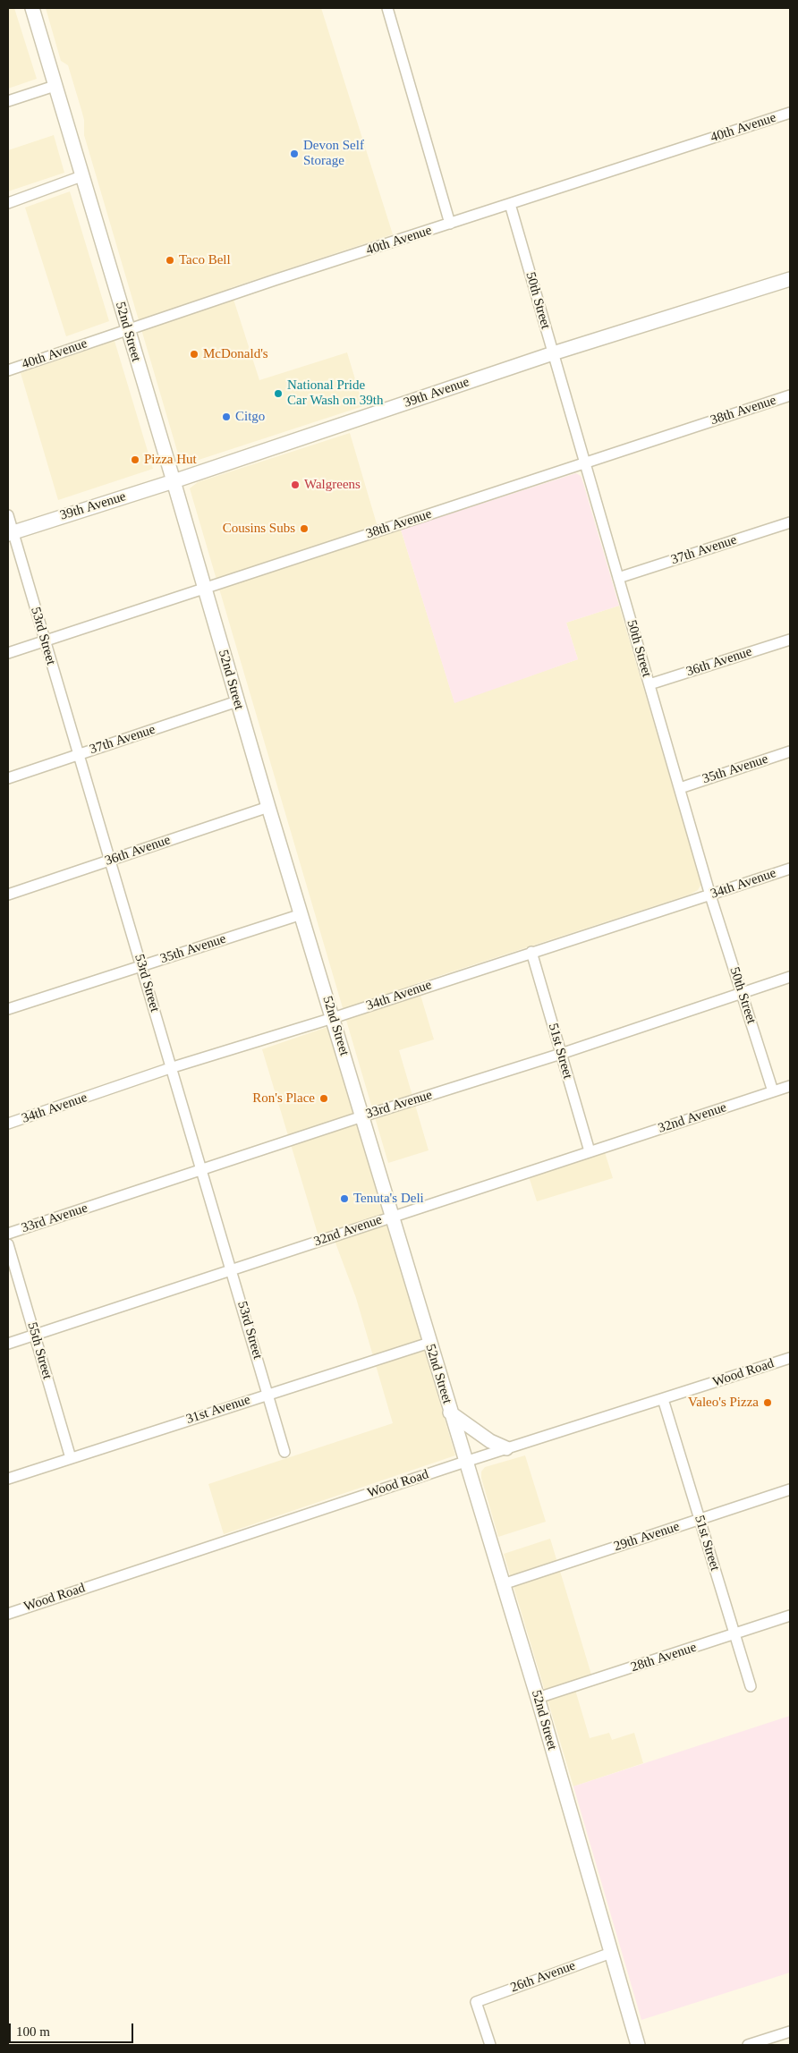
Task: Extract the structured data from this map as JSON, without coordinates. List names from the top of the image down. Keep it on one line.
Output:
{"streets":{"main road":["52nd Street","39th Avenue"],"street":["40th Avenue","50th Street","38th Avenue","37th Avenue","53rd Street","36th Avenue","35th Avenue","34th Avenue","51st Street","33rd Avenue","32nd Avenue","55th Street","Wood Road","31st Avenue","29th Avenue","28th Avenue","26th Avenue"]},"crossings":[["40th Avenue","50th Street"],["40th Avenue","52nd Street"],["50th Street","39th Avenue"],["50th Street","38th Avenue"],["50th Street","37th Avenue"],["50th Street","36th Avenue"],["50th Street","35th Avenue"],["50th Street","34th Avenue"],["50th Street","33rd Avenue"],["50th Street","32nd Avenue"],["52nd Street","39th Avenue"],["52nd Street","38th Avenue"],["52nd Street","37th Avenue"],["52nd Street","36th Avenue"],["52nd Street","35th Avenue"],["52nd Street","34th Avenue"],["52nd Street","33rd Avenue"],["52nd Street","32nd Avenue"],["52nd Street","Wood Road"],["52nd Street","31st Avenue"],["52nd Street","29th Avenue"],["52nd Street","28th Avenue"],["52nd Street","26th Avenue"],["39th Avenue","53rd Street"],["38th Avenue","53rd Street"],["37th Avenue","53rd Street"],["53rd Street","36th Avenue"],["53rd Street","35th Avenue"],["53rd Street","34th Avenue"],["53rd Street","33rd Avenue"],["53rd Street","32nd Avenue"],["53rd Street","31st Avenue"],["34th Avenue","51st Street"],["51st Street","33rd Avenue"],["51st Street","32nd Avenue"],["51st Street","Wood Road"],["51st Street","29th Avenue"],["51st Street","28th Avenue"],["32nd Avenue","55th Street"],["55th Street","31st Avenue"]],"places":["Devon Self Storage","Taco Bell","McDonald's","National Pride Car Wash on 39th","Citgo","Pizza Hut","Walgreens","Cousins Subs","Ron's Place","Tenuta's Deli","Valeo's Pizza"],"scale_bar":"100 m"}
